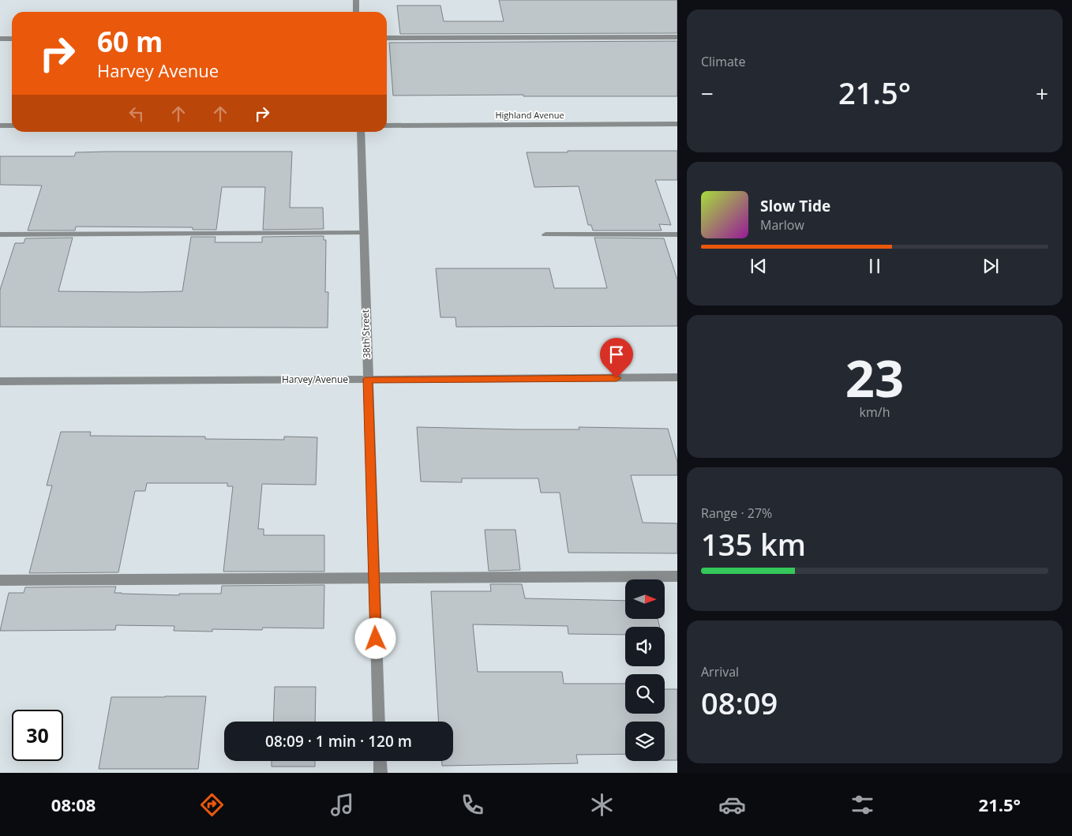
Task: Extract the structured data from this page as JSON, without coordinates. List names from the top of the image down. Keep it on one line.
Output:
{"streets":{"street":["Highland Avenue","38th Street","Harvey Avenue"]},"crossings":[["38th Street","Harvey Avenue"]],"north":"right","page":{"tile":["Climate",["23","km/h"],["Range · 27%","135 km"],["Arrival","08:09"]],"turn":["60 m","Harvey Avenue"],"heat":["−","21.5°","+"],"song":["Slow Tide","Marlow"],"limit":"30","trip":"08:09 · 1 min · 120 m","tabs":["08:08","21.5°"]}}
